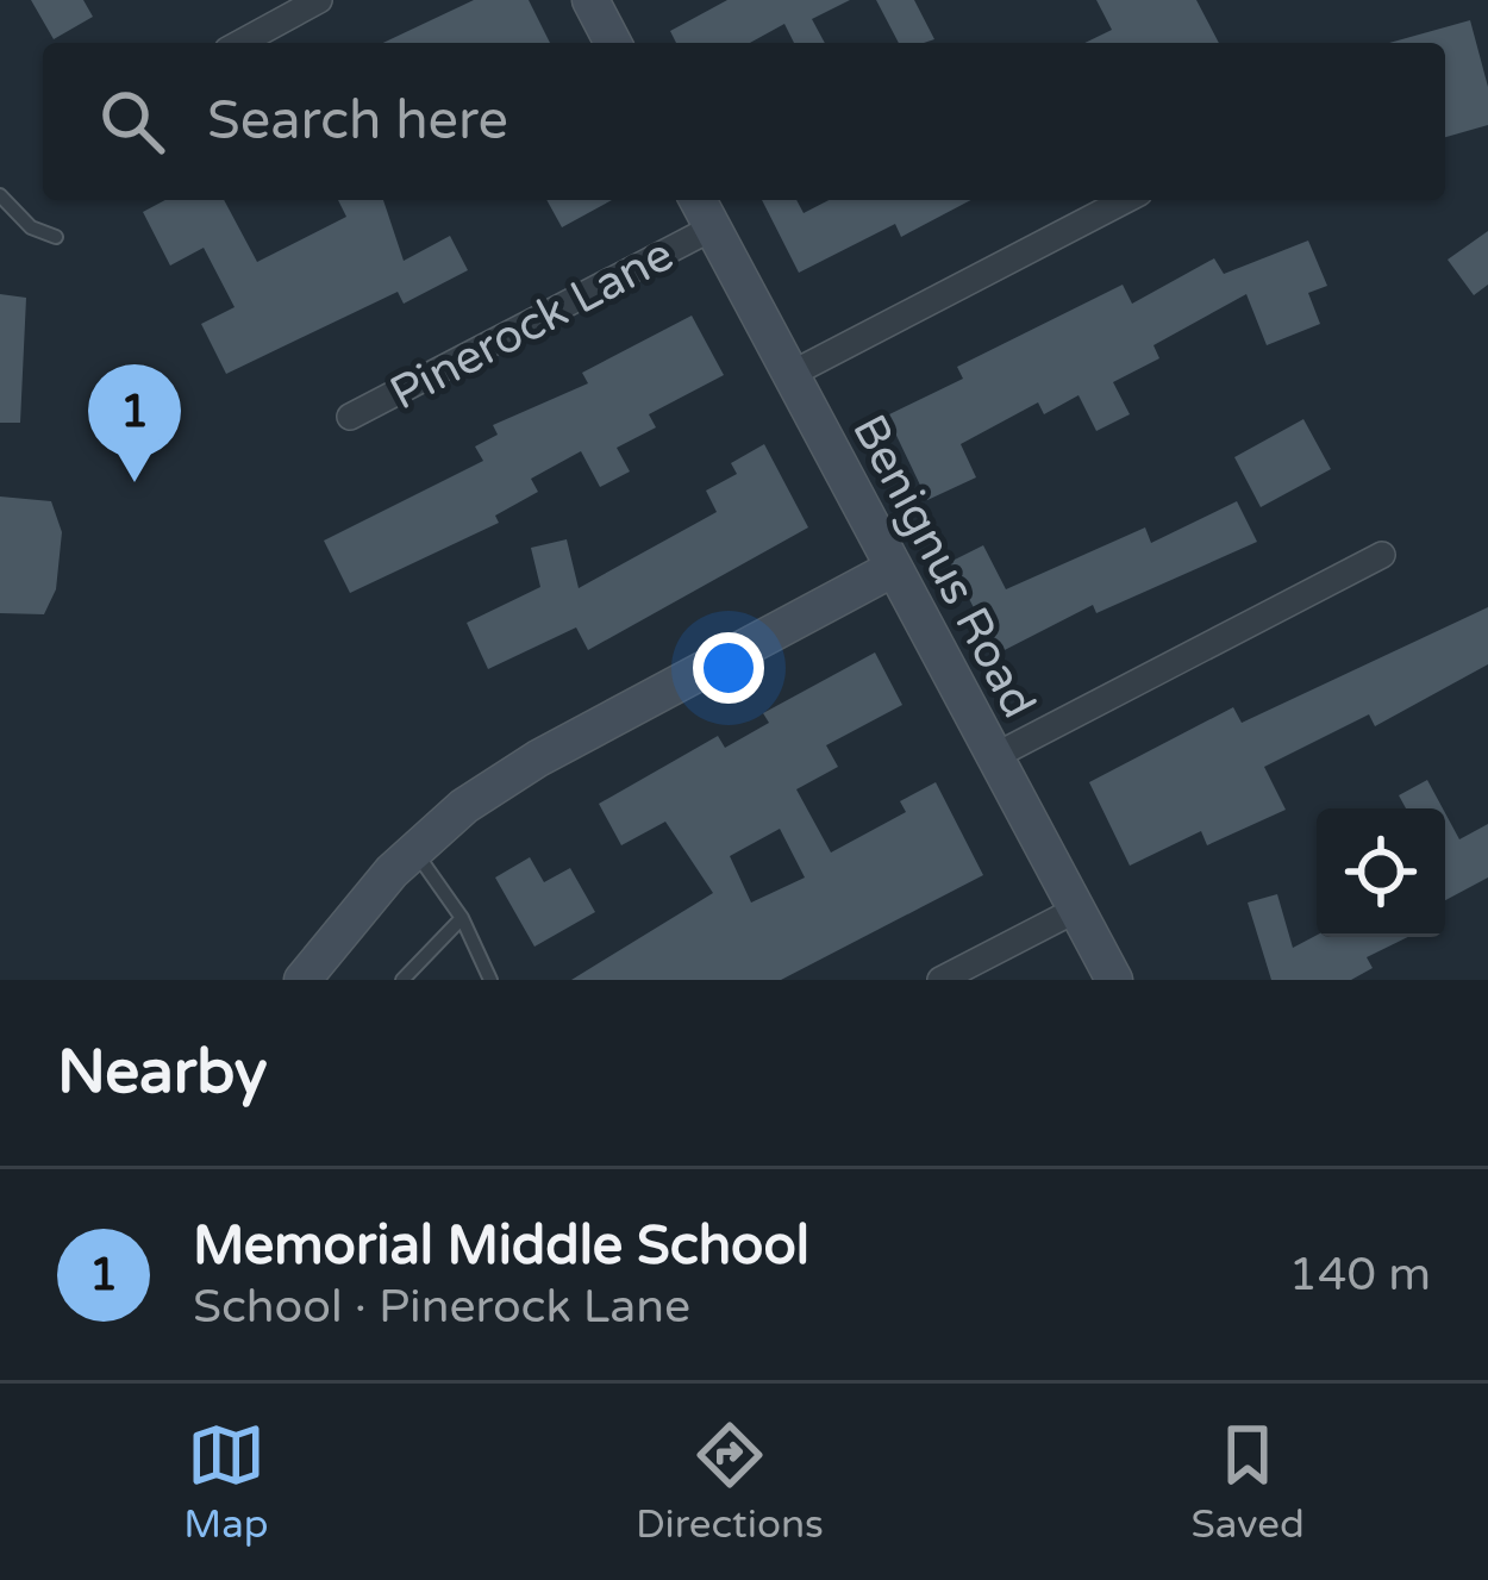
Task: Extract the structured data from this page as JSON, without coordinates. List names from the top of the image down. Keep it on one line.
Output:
{"streets":{"street":["Pinerock Lane","Benignus Road"]},"crossings":[["Pinerock Lane","Benignus Road"]],"page":{"search":"Search here","pins":"1","heading":"Nearby","list":[{"mark":"1","name":"Memorial Middle School","note":"School · Pinerock Lane","value":"140 m"}],"nav":["Map","Directions","Saved"]}}
